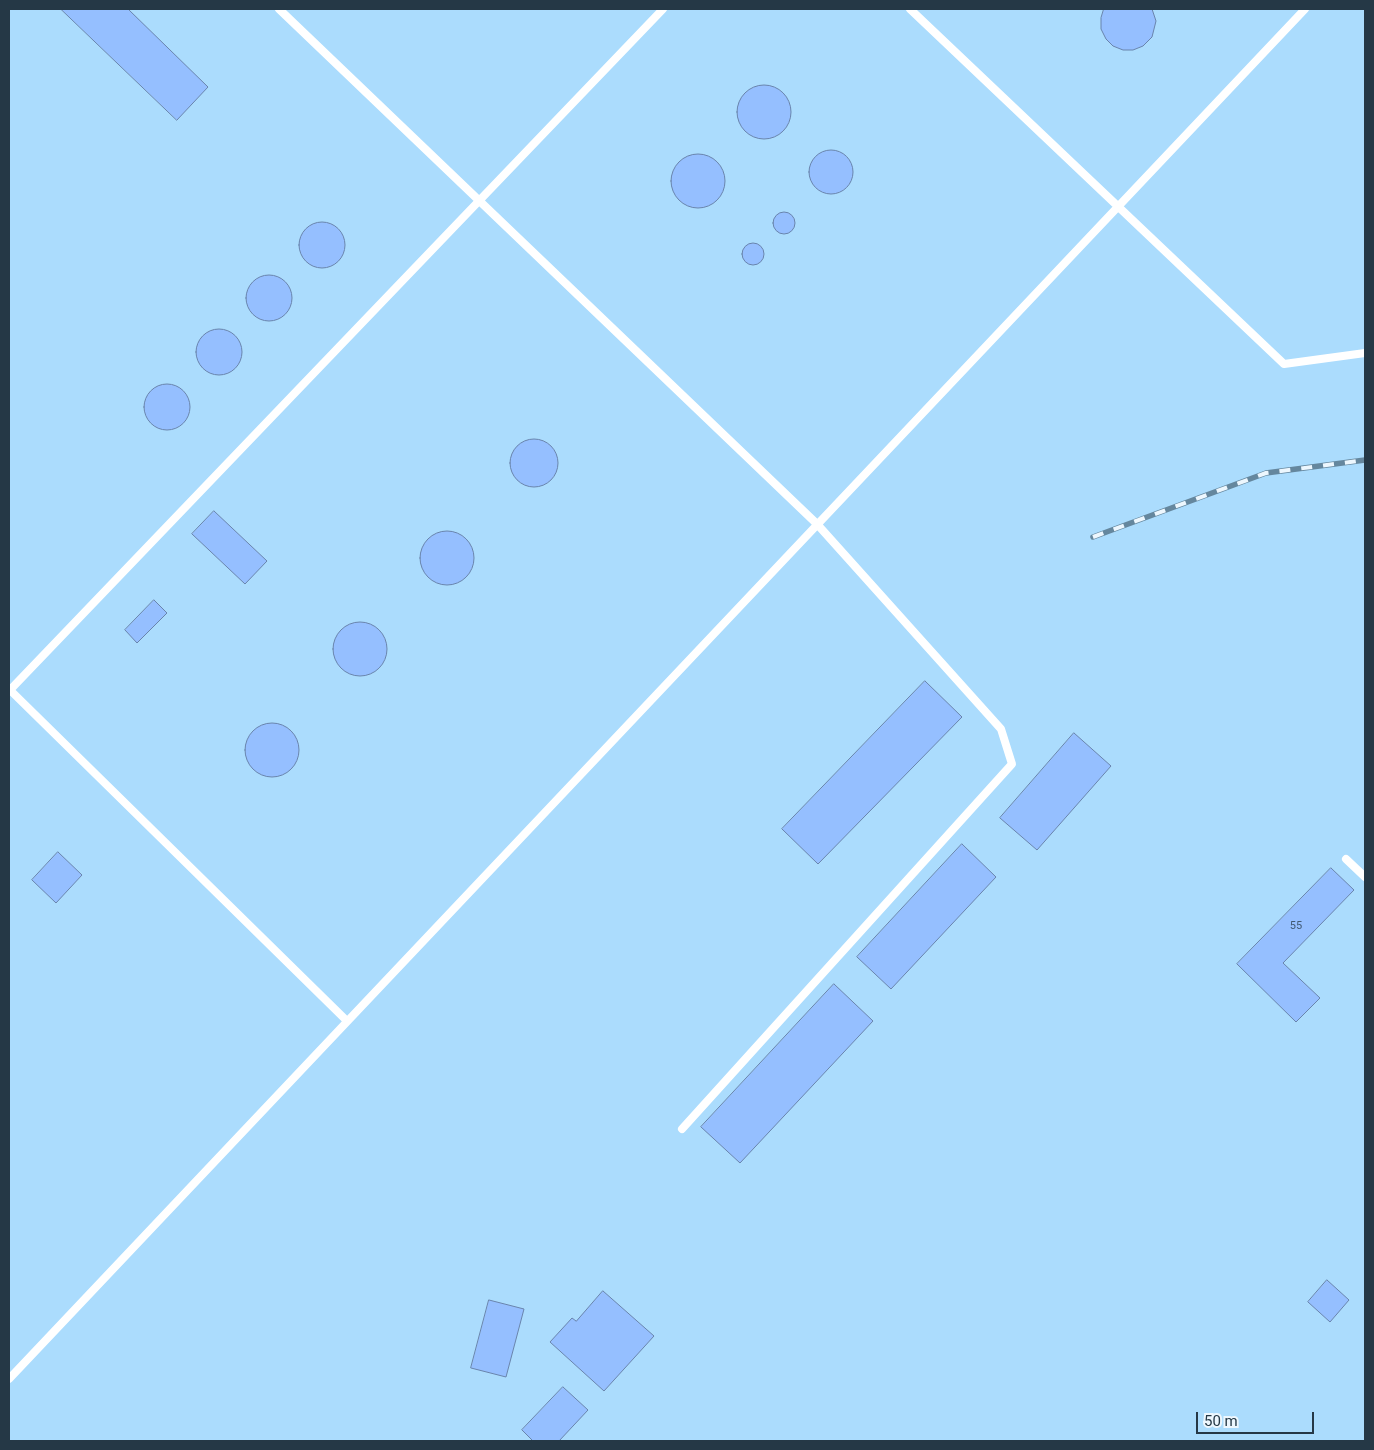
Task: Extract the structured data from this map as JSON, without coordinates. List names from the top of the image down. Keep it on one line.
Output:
{"house_numbers":["55"],"scale_bar":"50 m"}
